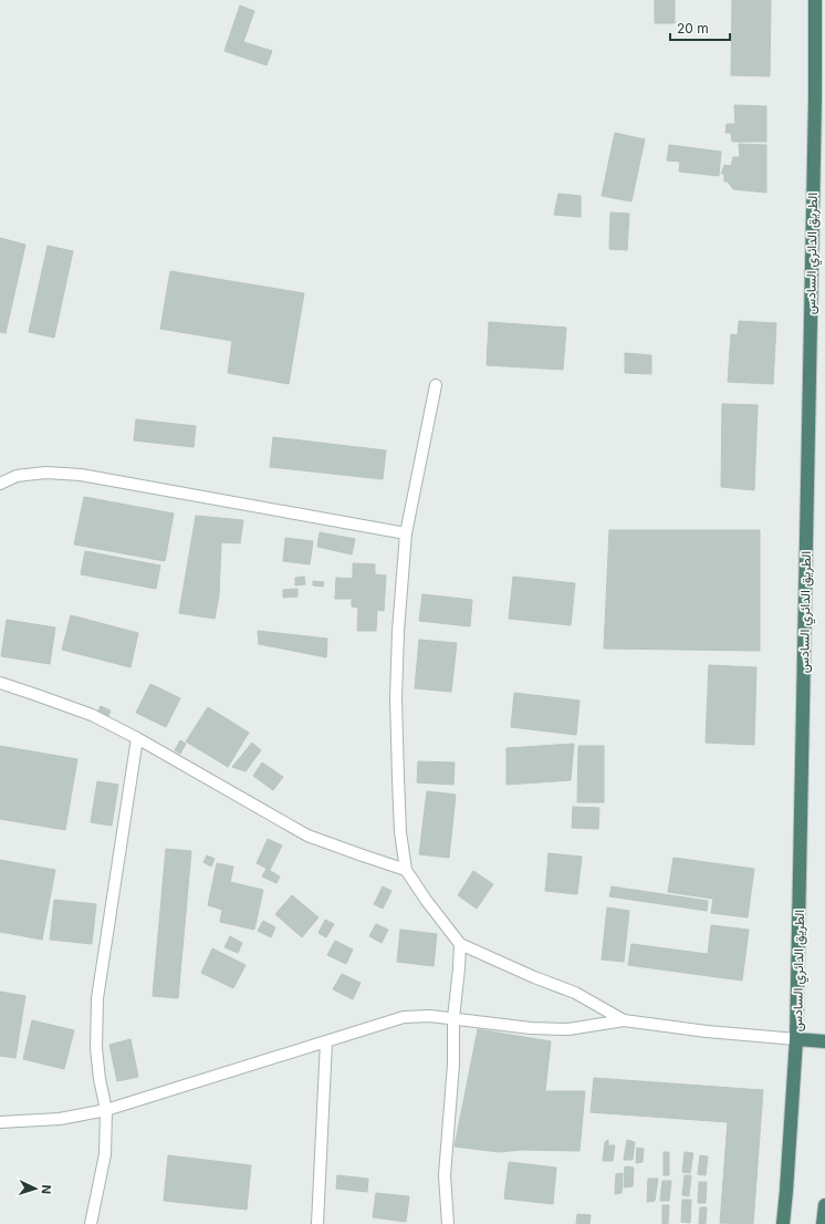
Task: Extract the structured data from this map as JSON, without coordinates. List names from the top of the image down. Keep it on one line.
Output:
{"streets":{"highway":["الطريق الدائري السادس"]},"scale_bar":"20 m","north":"right"}
